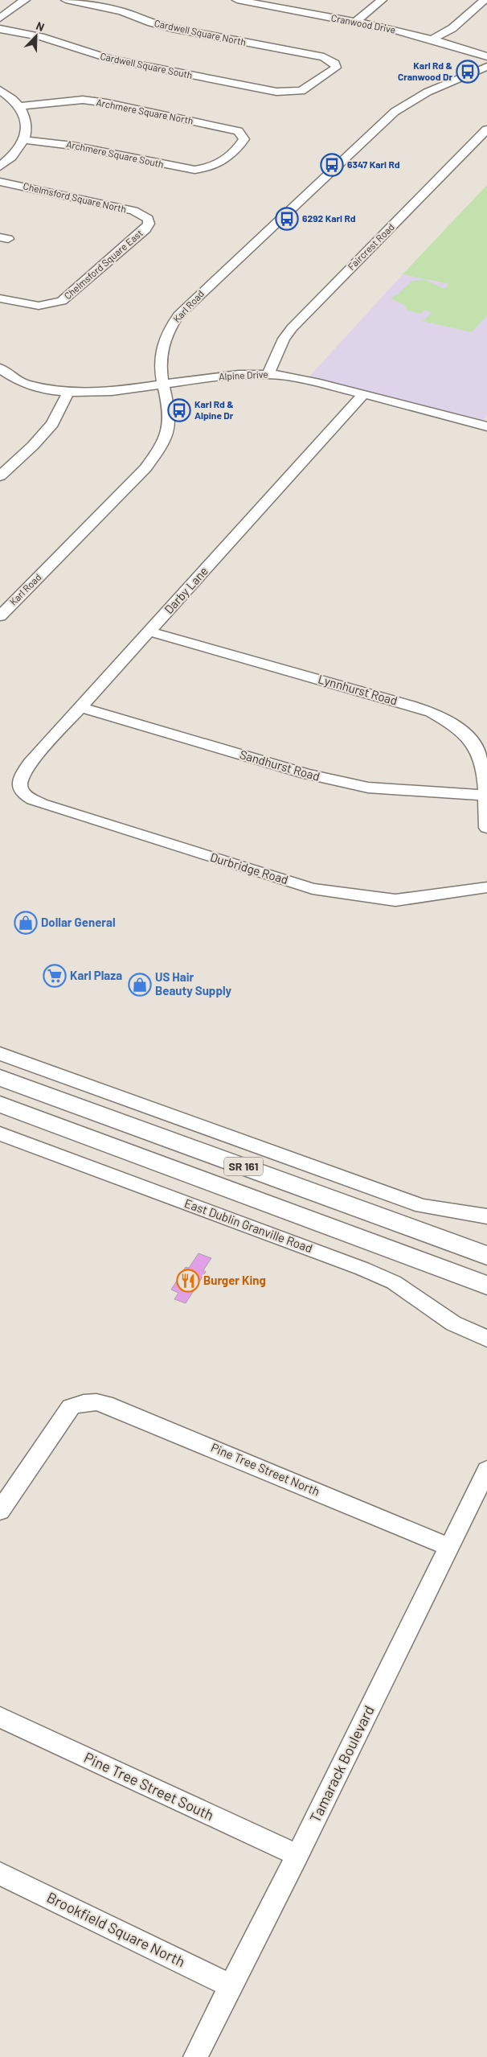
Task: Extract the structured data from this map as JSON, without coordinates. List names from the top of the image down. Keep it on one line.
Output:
{"streets":{"main road":["SR 161"],"street":["Cranwood Drive","Cardwell Square North","Cardwell Square South","Archmere Square North","Archmere Square South","Chelmsford Square North","Faircrest Road","Chelmsford Square East","Karl Road","Alpine Drive","Darby Lane","Lynnhurst Road","Sandhurst Road","Durbridge Road","East Dublin Granville Road","Pine Tree Street North","Tamarack Boulevard","Pine Tree Street South","Brookfield Square North"]},"crossings":[["Cardwell Square North","Cardwell Square South"],["Archmere Square North","Archmere Square South"],["Chelmsford Square North","Chelmsford Square East"],["Faircrest Road","Alpine Drive"],["Karl Road","Alpine Drive"],["Alpine Drive","Darby Lane"],["Darby Lane","Lynnhurst Road"],["Darby Lane","Sandhurst Road"],["Darby Lane","Durbridge Road"],["Lynnhurst Road","Sandhurst Road"],["Pine Tree Street North","Tamarack Boulevard"],["Tamarack Boulevard","Pine Tree Street South"],["Tamarack Boulevard","Brookfield Square North"]],"places":{"bus stop":["Karl Rd & Cranwood Dr","6347 Karl Rd","6292 Karl Rd","Karl Rd & Alpine Dr"],"shop":["Dollar General","US Hair Beauty Supply"],"supermarket":["Karl Plaza"],"restaurant":["Burger King"]},"north":"top right"}
